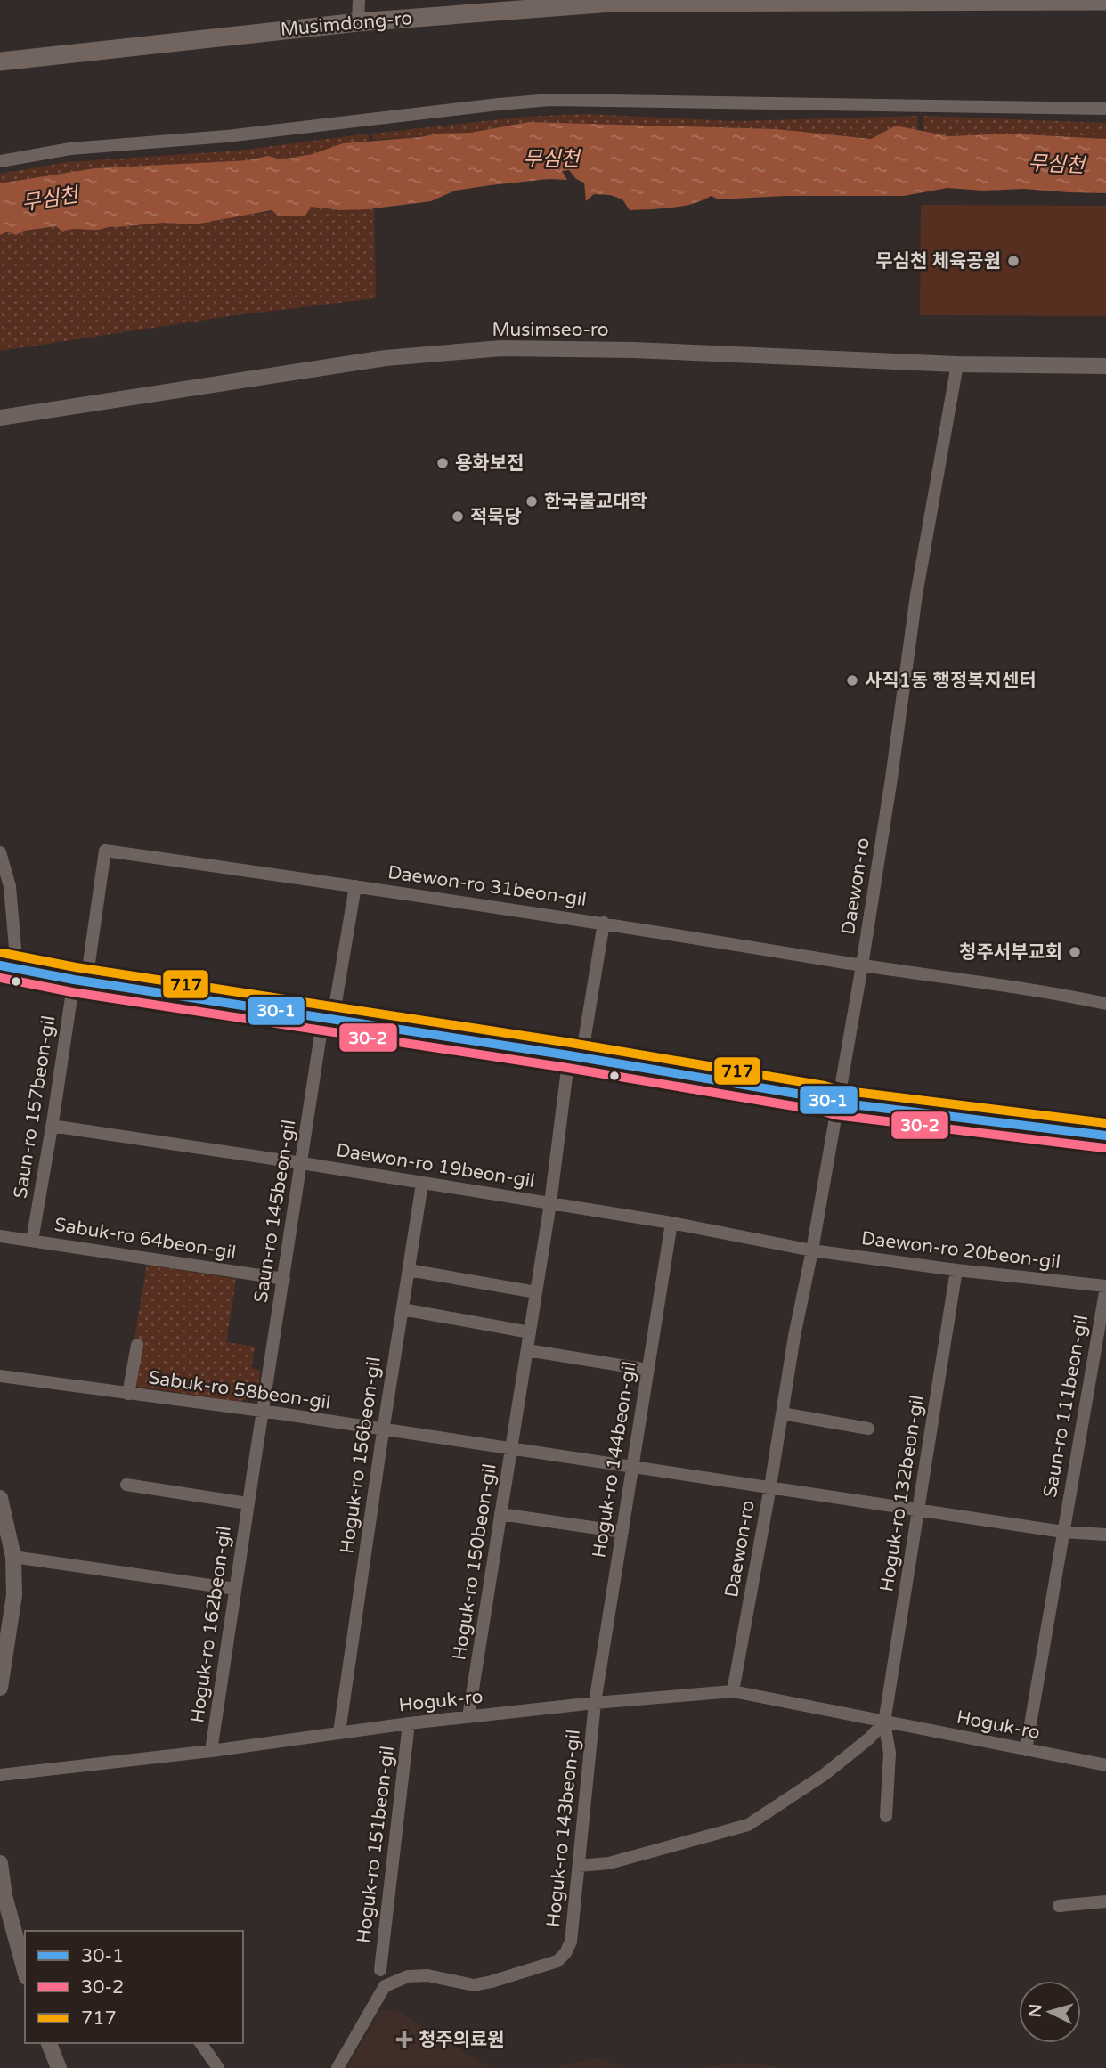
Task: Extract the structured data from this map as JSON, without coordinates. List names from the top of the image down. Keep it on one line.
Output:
{"streets":{"main road":["Musimdong-ro"],"street":["Musimseo-ro","Daewon-ro 31beon-gil","Daewon-ro","Saun-ro 157beon-gil","Daewon-ro 19beon-gil","Saun-ro 145beon-gil","Sabuk-ro 64beon-gil","Daewon-ro 20beon-gil","Sabuk-ro 58beon-gil","Saun-ro 111beon-gil","Hoguk-ro 156beon-gil","Hoguk-ro 144beon-gil","Hoguk-ro 132beon-gil","Hoguk-ro 150beon-gil","Hoguk-ro 162beon-gil","Hoguk-ro","Hoguk-ro 143beon-gil","Hoguk-ro 151beon-gil"]},"crossings":[["Musimseo-ro","Daewon-ro"],["Daewon-ro 31beon-gil","Daewon-ro"],["Daewon-ro 31beon-gil","Saun-ro 157beon-gil"],["Daewon-ro 31beon-gil","Saun-ro 145beon-gil"],["Daewon-ro 31beon-gil","Hoguk-ro 150beon-gil"],["Daewon-ro","Daewon-ro 19beon-gil"],["Daewon-ro","Daewon-ro 20beon-gil"],["Daewon-ro","Sabuk-ro 58beon-gil"],["Daewon-ro","Hoguk-ro"],["Saun-ro 157beon-gil","Daewon-ro 19beon-gil"],["Saun-ro 157beon-gil","Sabuk-ro 64beon-gil"],["Daewon-ro 19beon-gil","Saun-ro 145beon-gil"],["Daewon-ro 19beon-gil","Daewon-ro 20beon-gil"],["Daewon-ro 19beon-gil","Hoguk-ro 156beon-gil"],["Daewon-ro 19beon-gil","Hoguk-ro 144beon-gil"],["Daewon-ro 19beon-gil","Hoguk-ro 150beon-gil"],["Saun-ro 145beon-gil","Sabuk-ro 64beon-gil"],["Saun-ro 145beon-gil","Sabuk-ro 58beon-gil"],["Saun-ro 145beon-gil","Hoguk-ro 162beon-gil"],["Daewon-ro 20beon-gil","Saun-ro 111beon-gil"],["Daewon-ro 20beon-gil","Hoguk-ro 132beon-gil"],["Sabuk-ro 58beon-gil","Saun-ro 111beon-gil"],["Sabuk-ro 58beon-gil","Hoguk-ro 156beon-gil"],["Sabuk-ro 58beon-gil","Hoguk-ro 144beon-gil"],["Sabuk-ro 58beon-gil","Hoguk-ro 132beon-gil"],["Sabuk-ro 58beon-gil","Hoguk-ro 150beon-gil"],["Sabuk-ro 58beon-gil","Hoguk-ro 162beon-gil"],["Saun-ro 111beon-gil","Hoguk-ro"],["Hoguk-ro 156beon-gil","Hoguk-ro"],["Hoguk-ro 144beon-gil","Hoguk-ro"],["Hoguk-ro 144beon-gil","Hoguk-ro 143beon-gil"],["Hoguk-ro 132beon-gil","Hoguk-ro"],["Hoguk-ro 150beon-gil","Hoguk-ro"],["Hoguk-ro 162beon-gil","Hoguk-ro"],["Hoguk-ro","Hoguk-ro 143beon-gil"],["Hoguk-ro","Hoguk-ro 151beon-gil"]],"water":["무심천"],"places":{"other":["무심천 체육공원","용화보전","한국불교대학","적묵당","사직1동 행정복지센터","청주서부교회"],"health":["청주의료원"]},"lines":["transit line 717","transit line 30-1","transit line 30-2"],"legend":["30-1","30-2","717"],"north":"left"}
